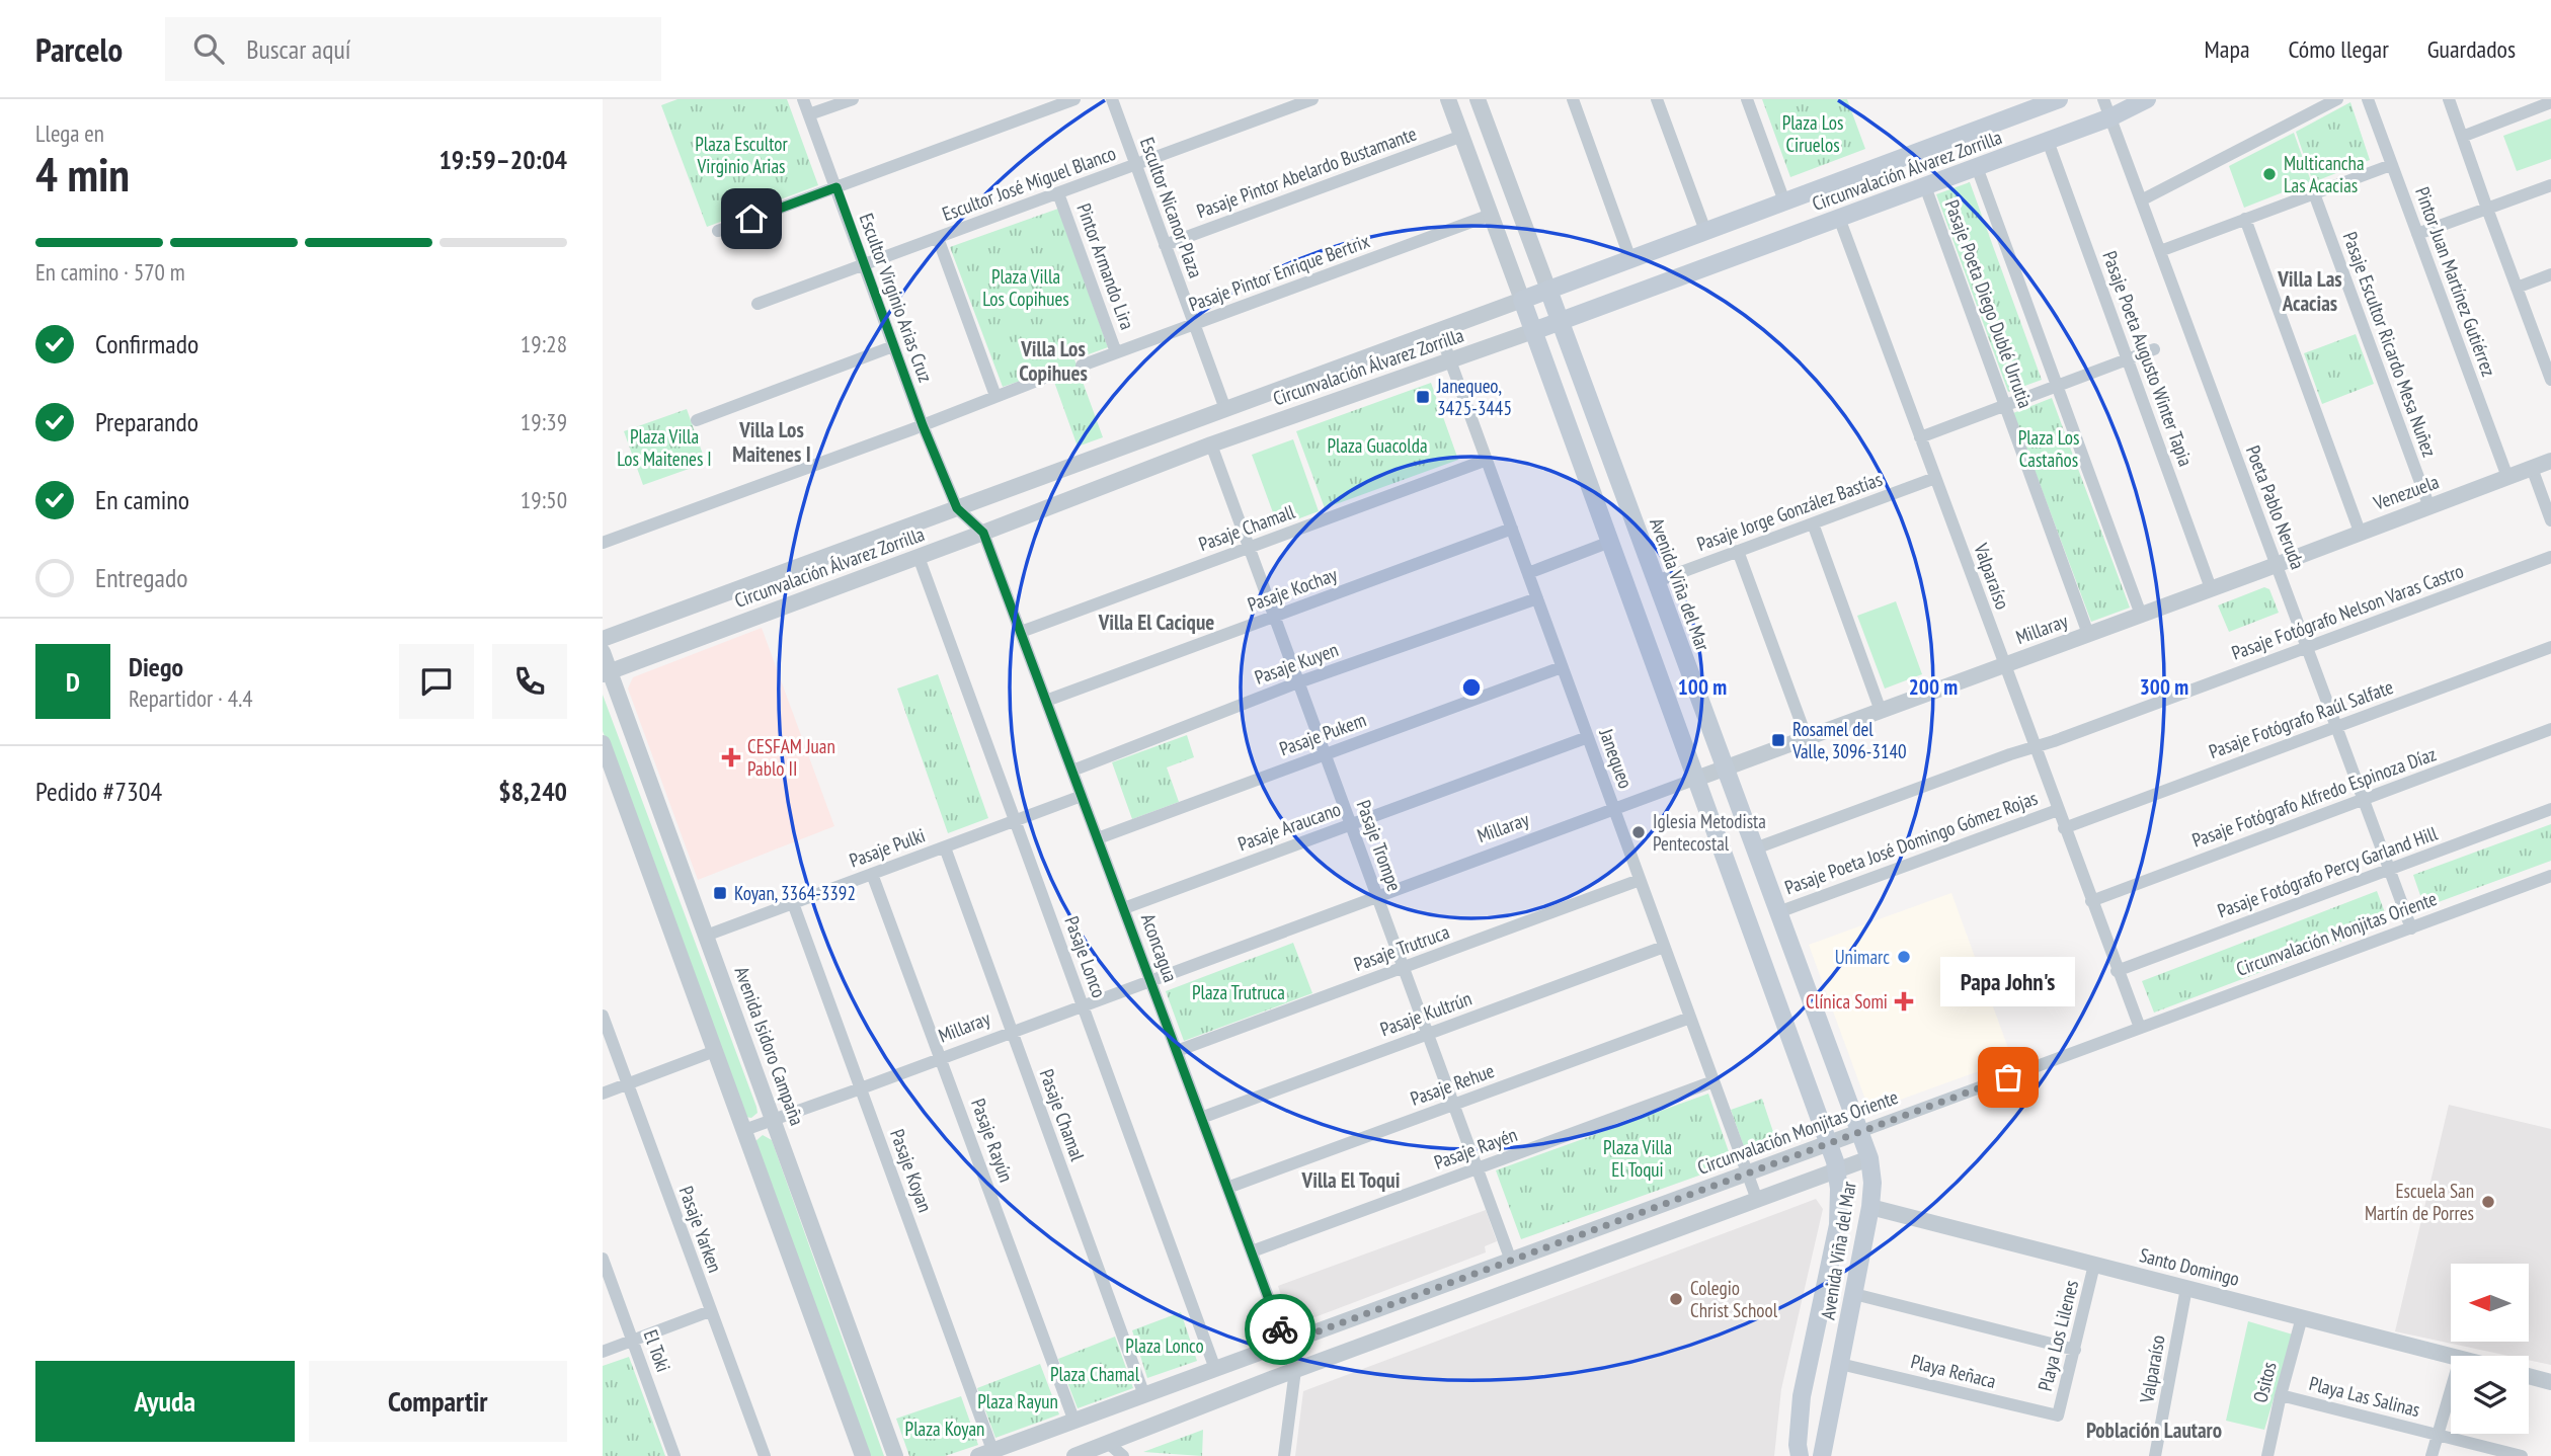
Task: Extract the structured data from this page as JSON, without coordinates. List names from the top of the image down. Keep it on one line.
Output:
{"streets":{"main road":["Circunvalación Álvarez Zorrilla","Avenida Viña del Mar"],"street":["Pasaje Pintor Abelardo Bustamante","Escultor José Miguel Blanco","Escultor Nicanor Plaza","Pintor Armando Lira","Pasaje Pintor Enrique Bertrix","Pintor Juan Martínez Gutiérrez","Escultor Virginio Arias Cruz","Pasaje Poeta Diego Dublé Urrutia","Pasaje Escultor Ricardo Mesa Nuñez","Pasaje Poeta Augusto Winter Tapia","Venezuela","Poeta Pablo Neruda","Pasaje Jorge González Bastías","Pasaje Chamall","Valparaíso","Pasaje Kochay","Pasaje Fotógrafo Nelson Varas Castro","Millaray","Pasaje Kuyen","Pasaje Fotógrafo Raúl Salfate","Pasaje Pukem","Janequeo","Pasaje Fotógrafo Alfredo Espinoza Díaz","Pasaje Araucano","Pasaje Poeta José Domingo Gómez Rojas","Pasaje Trompe","Pasaje Pulki","Pasaje Fotógrafo Percy Garland Hill","Circunvalación Monjitas Oriente","Aconcagua","Pasaje Trutruca","Pasaje Lonco","Pasaje Kultrún","Avenida Isidoro Campaña","Pasaje Rehue","Pasaje Chamal","Pasaje Rayún","Pasaje Rayén","Pasaje Koyan","Pasaje Yarken","Santo Domingo","Playa Los Lilenes","El Toki","Playa Reñaca","Ositos","Playa Las Salinas"]},"crossings":[["Circunvalación Álvarez Zorrilla","Escultor Nicanor Plaza"],["Circunvalación Álvarez Zorrilla","Escultor Virginio Arias Cruz"],["Circunvalación Álvarez Zorrilla","Pasaje Poeta Diego Dublé Urrutia"],["Circunvalación Álvarez Zorrilla","Pasaje Poeta Augusto Winter Tapia"],["Circunvalación Álvarez Zorrilla","Poeta Pablo Neruda"],["Circunvalación Álvarez Zorrilla","Valparaíso"],["Circunvalación Álvarez Zorrilla","Avenida Viña del Mar"],["Circunvalación Álvarez Zorrilla","Janequeo"],["Circunvalación Álvarez Zorrilla","Pasaje Trompe"],["Circunvalación Álvarez Zorrilla","Aconcagua"],["Circunvalación Álvarez Zorrilla","Pasaje Lonco"],["Circunvalación Álvarez Zorrilla","Avenida Isidoro Campaña"],["Pasaje Pintor Abelardo Bustamante","Escultor Nicanor Plaza"],["Pasaje Pintor Abelardo Bustamante","Avenida Viña del Mar"],["Escultor José Miguel Blanco","Escultor Nicanor Plaza"],["Escultor José Miguel Blanco","Pintor Armando Lira"],["Escultor José Miguel Blanco","Escultor Virginio Arias Cruz"],["Escultor Nicanor Plaza","Pasaje Pintor Enrique Bertrix"],["Pintor Armando Lira","Pasaje Pintor Enrique Bertrix"],["Pasaje Pintor Enrique Bertrix","Avenida Viña del Mar"],["Pintor Juan Martínez Gutiérrez","Venezuela"],["Escultor Virginio Arias Cruz","Aconcagua"],["Pasaje Poeta Diego Dublé Urrutia","Millaray"],["Pasaje Escultor Ricardo Mesa Nuñez","Venezuela"],["Pasaje Poeta Augusto Winter Tapia","Millaray"],["Venezuela","Poeta Pablo Neruda"],["Venezuela","Millaray"],["Poeta Pablo Neruda","Pasaje Fotógrafo Nelson Varas Castro"],["Poeta Pablo Neruda","Millaray"],["Poeta Pablo Neruda","Pasaje Fotógrafo Raúl Salfate"],["Poeta Pablo Neruda","Pasaje Fotógrafo Alfredo Espinoza Díaz"],["Poeta Pablo Neruda","Pasaje Fotógrafo Percy Garland Hill"],["Poeta Pablo Neruda","Circunvalación Monjitas Oriente"],["Pasaje Jorge González Bastías","Valparaíso"],["Pasaje Jorge González Bastías","Avenida Viña del Mar"],["Pasaje Chamall","Janequeo"],["Pasaje Chamall","Pasaje Trompe"],["Pasaje Chamall","Aconcagua"],["Valparaíso","Pasaje Fotógrafo Nelson Varas Castro"],["Valparaíso","Millaray"],["Valparaíso","Pasaje Fotógrafo Raúl Salfate"],["Valparaíso","Pasaje Fotógrafo Alfredo Espinoza Díaz"],["Valparaíso","Pasaje Poeta José Domingo Gómez Rojas"],["Valparaíso","Pasaje Fotógrafo Percy Garland Hill"],["Valparaíso","Circunvalación Monjitas Oriente"],["Valparaíso","Santo Domingo"],["Avenida Viña del Mar","Pasaje Fotógrafo Nelson Varas Castro"],["Avenida Viña del Mar","Millaray"],["Avenida Viña del Mar","Pasaje Poeta José Domingo Gómez Rojas"],["Avenida Viña del Mar","Circunvalación Monjitas Oriente"],["Avenida Viña del Mar","Santo Domingo"],["Avenida Viña del Mar","Playa Reñaca"],["Pasaje Kochay","Janequeo"],["Pasaje Kochay","Pasaje Trompe"],["Pasaje Kochay","Aconcagua"],["Millaray","Janequeo"],["Millaray","Pasaje Trompe"],["Millaray","Aconcagua"],["Millaray","Pasaje Lonco"],["Millaray","Avenida Isidoro Campaña"],["Millaray","Pasaje Chamal"],["Millaray","Pasaje Rayún"],["Millaray","Pasaje Koyan"],["Pasaje Kuyen","Janequeo"],["Pasaje Kuyen","Pasaje Trompe"],["Pasaje Kuyen","Aconcagua"],["Pasaje Pukem","Janequeo"],["Pasaje Pukem","Pasaje Trompe"],["Pasaje Pukem","Aconcagua"],["Janequeo","Pasaje Araucano"],["Janequeo","Circunvalación Monjitas Oriente"],["Janequeo","Pasaje Trutruca"],["Janequeo","Pasaje Kultrún"],["Janequeo","Pasaje Rehue"],["Janequeo","Pasaje Rayén"],["Pasaje Araucano","Pasaje Trompe"],["Pasaje Araucano","Aconcagua"],["Pasaje Trompe","Circunvalación Monjitas Oriente"],["Pasaje Trompe","Pasaje Trutruca"],["Pasaje Trompe","Pasaje Kultrún"],["Pasaje Trompe","Pasaje Rehue"],["Pasaje Trompe","Pasaje Rayén"],["Pasaje Pulki","Aconcagua"],["Pasaje Pulki","Pasaje Lonco"],["Pasaje Pulki","Avenida Isidoro Campaña"],["Pasaje Pulki","Pasaje Chamal"],["Pasaje Pulki","Pasaje Rayún"],["Pasaje Pulki","Pasaje Koyan"],["Circunvalación Monjitas Oriente","Aconcagua"],["Circunvalación Monjitas Oriente","Pasaje Lonco"],["Circunvalación Monjitas Oriente","Pasaje Chamal"],["Circunvalación Monjitas Oriente","Pasaje Rayún"],["Circunvalación Monjitas Oriente","Pasaje Koyan"],["Aconcagua","Pasaje Trutruca"],["Aconcagua","Pasaje Kultrún"],["Aconcagua","Pasaje Rehue"],["Aconcagua","Pasaje Rayén"],["Santo Domingo","Playa Los Lilenes"],["Santo Domingo","Ositos"],["Playa Los Lilenes","Playa Reñaca"],["Ositos","Playa Las Salinas"]],"districts":["Villa Las Acacias","Villa Los Copihues","Villa Los Maitenes I","Villa El Cacique","Villa El Toqui","Población Lautaro"],"parks":["Plaza Los Ciruelos","Plaza Escultor Virginio Arias","Plaza Villa Los Copihues","Plaza Villa Los Maitenes I","Plaza Los Castaños","Plaza Guacolda","Plaza Trutruca","Plaza Villa El Toqui","Plaza Lonco","Plaza Chamal","Plaza Rayun","Plaza Koyan"],"places":{"other":["Multicancha Las Acacias","Iglesia Metodista Pentecostal","Unimarc","Papa John's","Escuela San Martín de Porres","Colegio Christ School"],"transit":["Janequeo, 3425-3445","Rosamel del Valle, 3096-3140","Koyan, 3364-3392"],"health":["CESFAM Juan Pablo II","Clínica Somi"]},"north":"left","page":{"header":"Parcelo","search":"Buscar aquí","nav":["Mapa","Cómo llegar","Guardados"],"heading":["4 min","Llega en","19:59–20:04"],"panel":["Diego","Repartidor · 4.4","Pedido #7304","$8,240"],"bar":"En camino · 570 m","list":[["Confirmado","19:28"],["Preparando","19:39"],["En camino","19:50"],"Entregado"],"round":"D","bubble":"Papa John's","buttons":["Ayuda","Compartir"]},"rings":["100 m","200 m","300 m"]}
